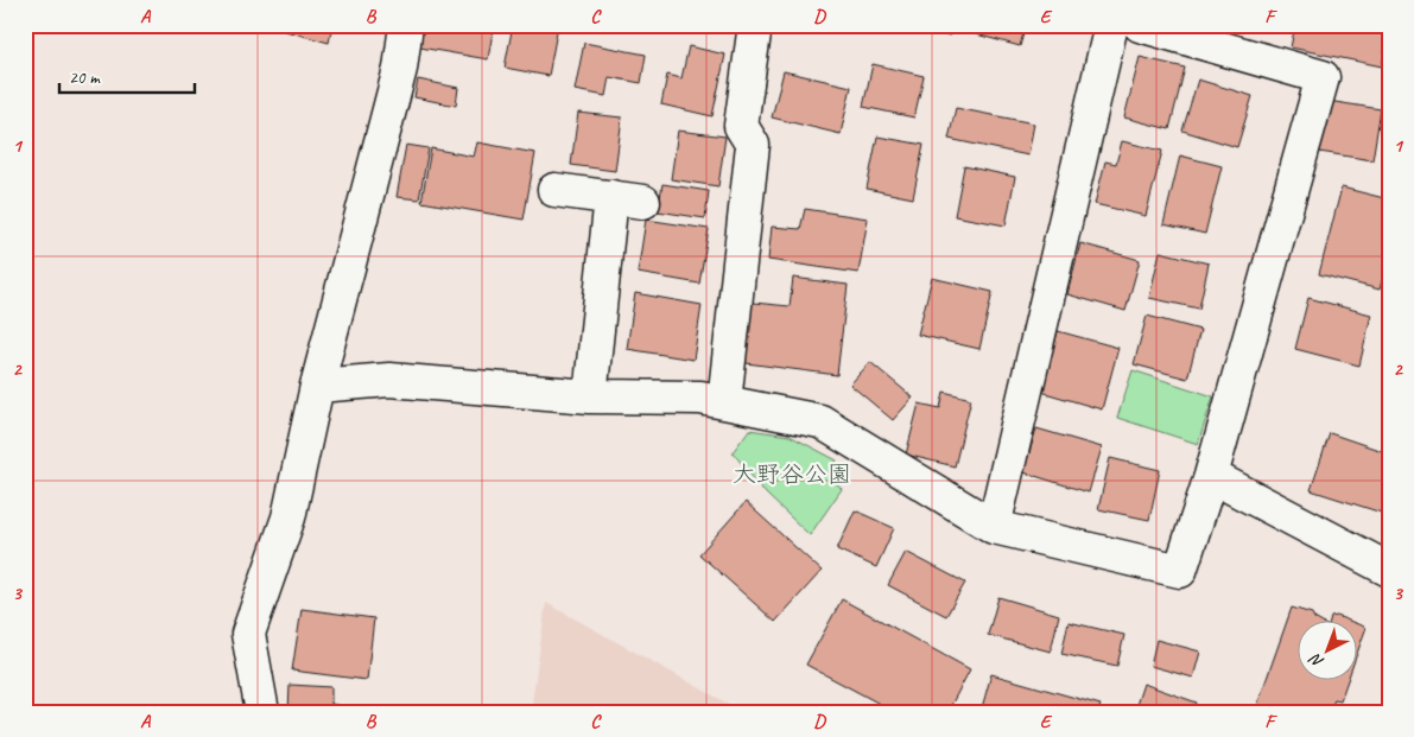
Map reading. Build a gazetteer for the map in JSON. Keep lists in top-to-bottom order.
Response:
{
  "parks": ["大野谷公園"],
  "scale_bar": "20 m",
  "north": "bottom left",
  "grid": {
    "columns": [
      "A",
      "B",
      "C",
      "D",
      "E",
      "F"
    ],
    "rows": ["1", "2", "3"]
  }
}
